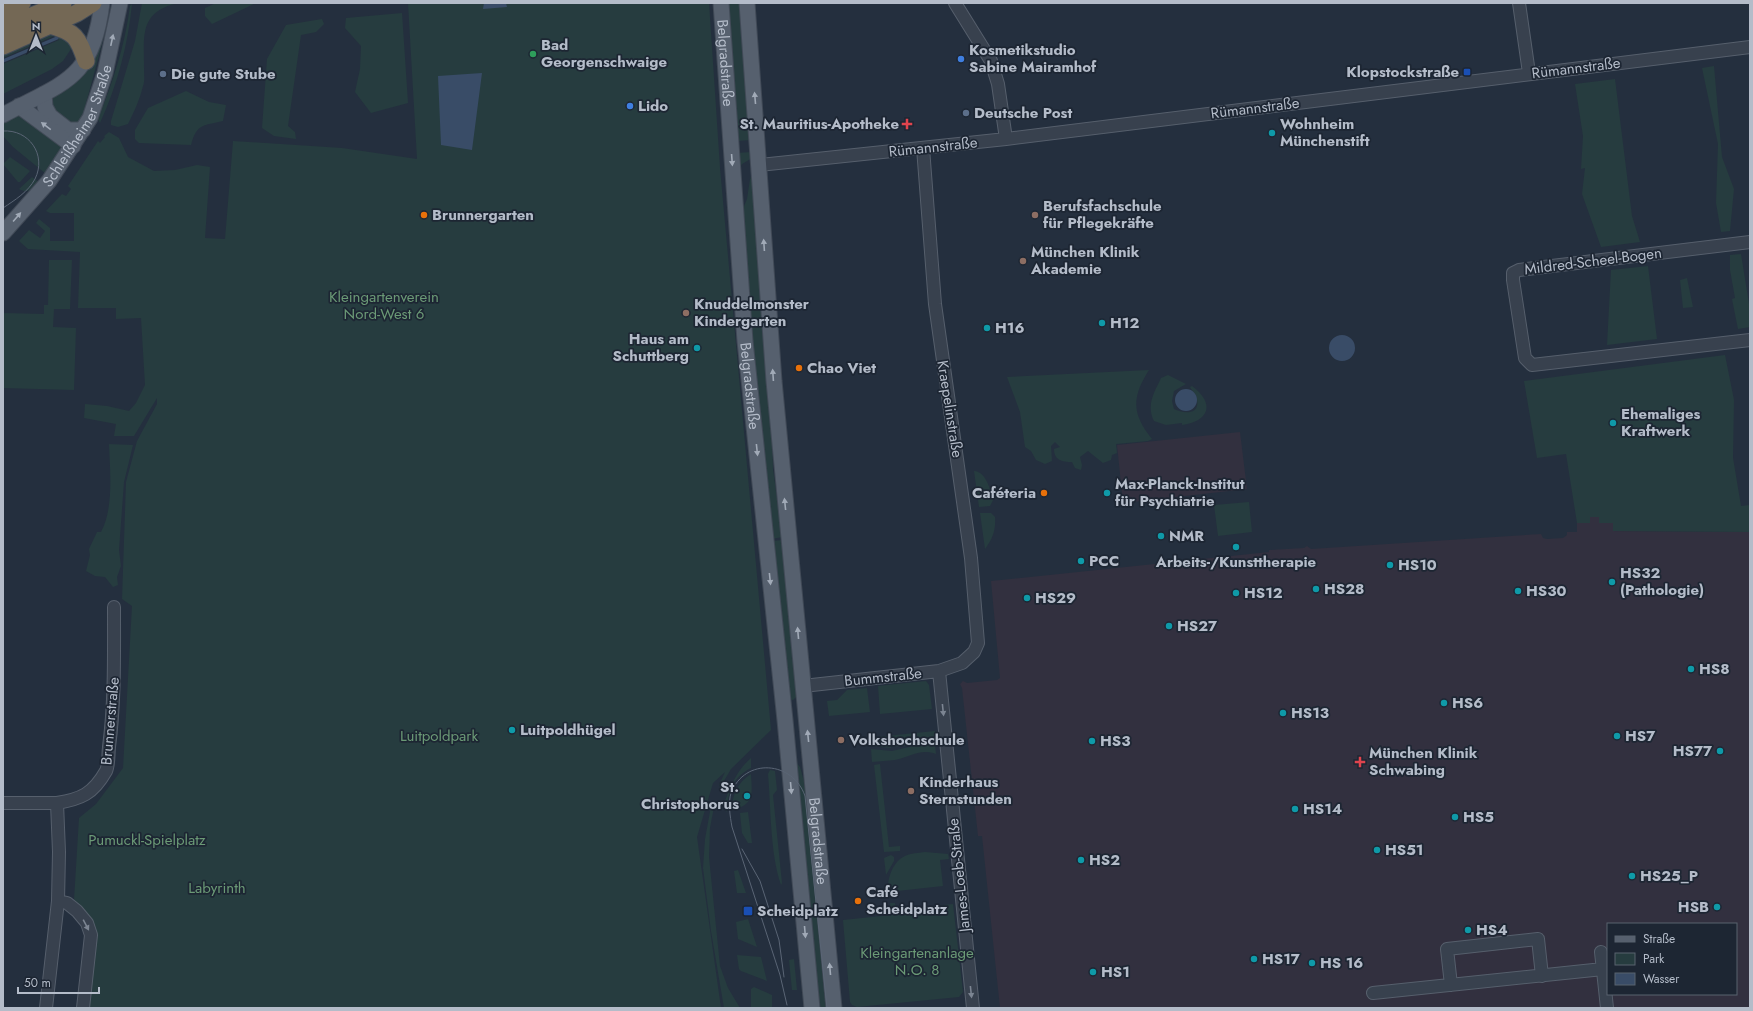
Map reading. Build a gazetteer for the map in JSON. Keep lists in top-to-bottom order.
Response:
{
  "streets": {
    "main road": ["Belgradstraße", "Schleißheimer Straße"],
    "street": [
      "Rümannstraße",
      "Mildred-Scheel-Bogen",
      "Kraepelinstraße",
      "Bummstraße",
      "Brunnerstraße",
      "James-Loeb-Straße"
    ]
  },
  "crossings": [
    ["Belgradstraße", "Rümannstraße"],
    ["Belgradstraße", "Bummstraße"],
    ["Rümannstraße", "Kraepelinstraße"],
    ["Kraepelinstraße", "Bummstraße"],
    ["Bummstraße", "James-Loeb-Straße"]
  ],
  "one_way": ["Schleißheimer Straße", "James-Loeb-Straße"],
  "parks": [
    "Kleingartenverein Nord-West 6",
    "Luitpoldpark",
    "Pumuckl-Spielplatz",
    "Labyrinth",
    "Kleingartenanlage N.O. 8"
  ],
  "places": {
    "other": [
      "Bad Georgenschwaige",
      "Kosmetikstudio Sabine Mairamhof",
      "Die gute Stube",
      "Lido",
      "Deutsche Post",
      "Wohnheim Münchenstift",
      "Brunnergarten",
      "Berufsfachschule für Pflegekräfte",
      "München Klinik Akademie",
      "Knuddelmonster Kindergarten",
      "H12",
      "H16",
      "Haus am Schuttberg",
      "Chao Viet",
      "Ehemaliges Kraftwerk",
      "Caféteria",
      "Max-Planck-Institut für Psychiatrie",
      "NMR",
      "Arbeits-/Kunsttherapie",
      "PCC",
      "HS10",
      "HS32 (Pathologie)",
      "HS28",
      "HS30",
      "HS12",
      "HS29",
      "HS27",
      "HS8",
      "HS6",
      "HS13",
      "Luitpoldhügel",
      "HS7",
      "Volkshochschule",
      "HS3",
      "HS77",
      "Kinderhaus Sternstunden",
      "St. Christophorus",
      "HS14",
      "HS5",
      "HS51",
      "HS2",
      "HS25_P",
      "Café Scheidplatz",
      "HSB",
      "HS4",
      "HS17",
      "HS 16",
      "HS1"
    ],
    "transit": ["Klopstockstraße", "Scheidplatz"],
    "health": ["St. Mauritius-Apotheke", "München Klinik Schwabing"]
  },
  "legend": ["Straße", "Park", "Wasser"],
  "scale_bar": "50 m",
  "north": "top"
}
